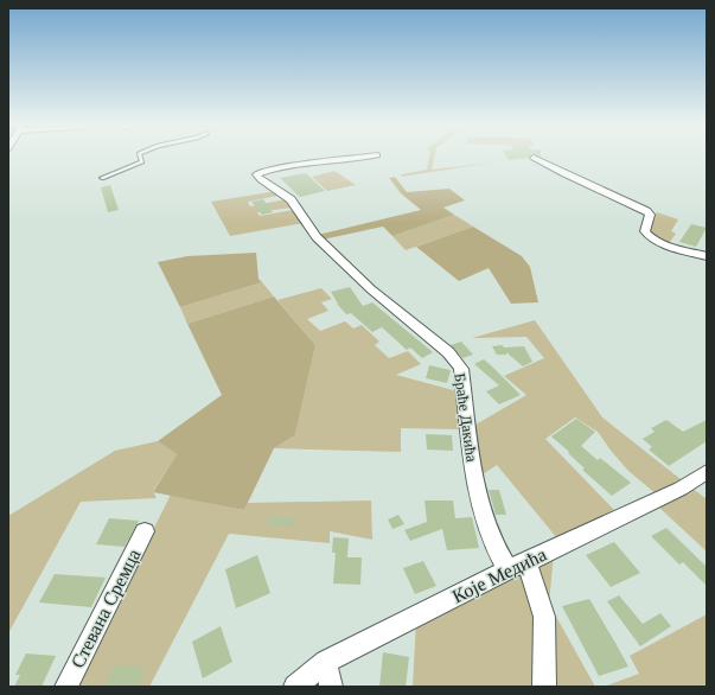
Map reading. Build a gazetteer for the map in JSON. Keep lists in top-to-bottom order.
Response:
{
  "streets": {
    "street": ["Браће Дакића", "Које Медића", "Стевана Сремца"]
  },
  "crossings": [
    ["Браће Дакића", "Које Медића"]
  ]
}
